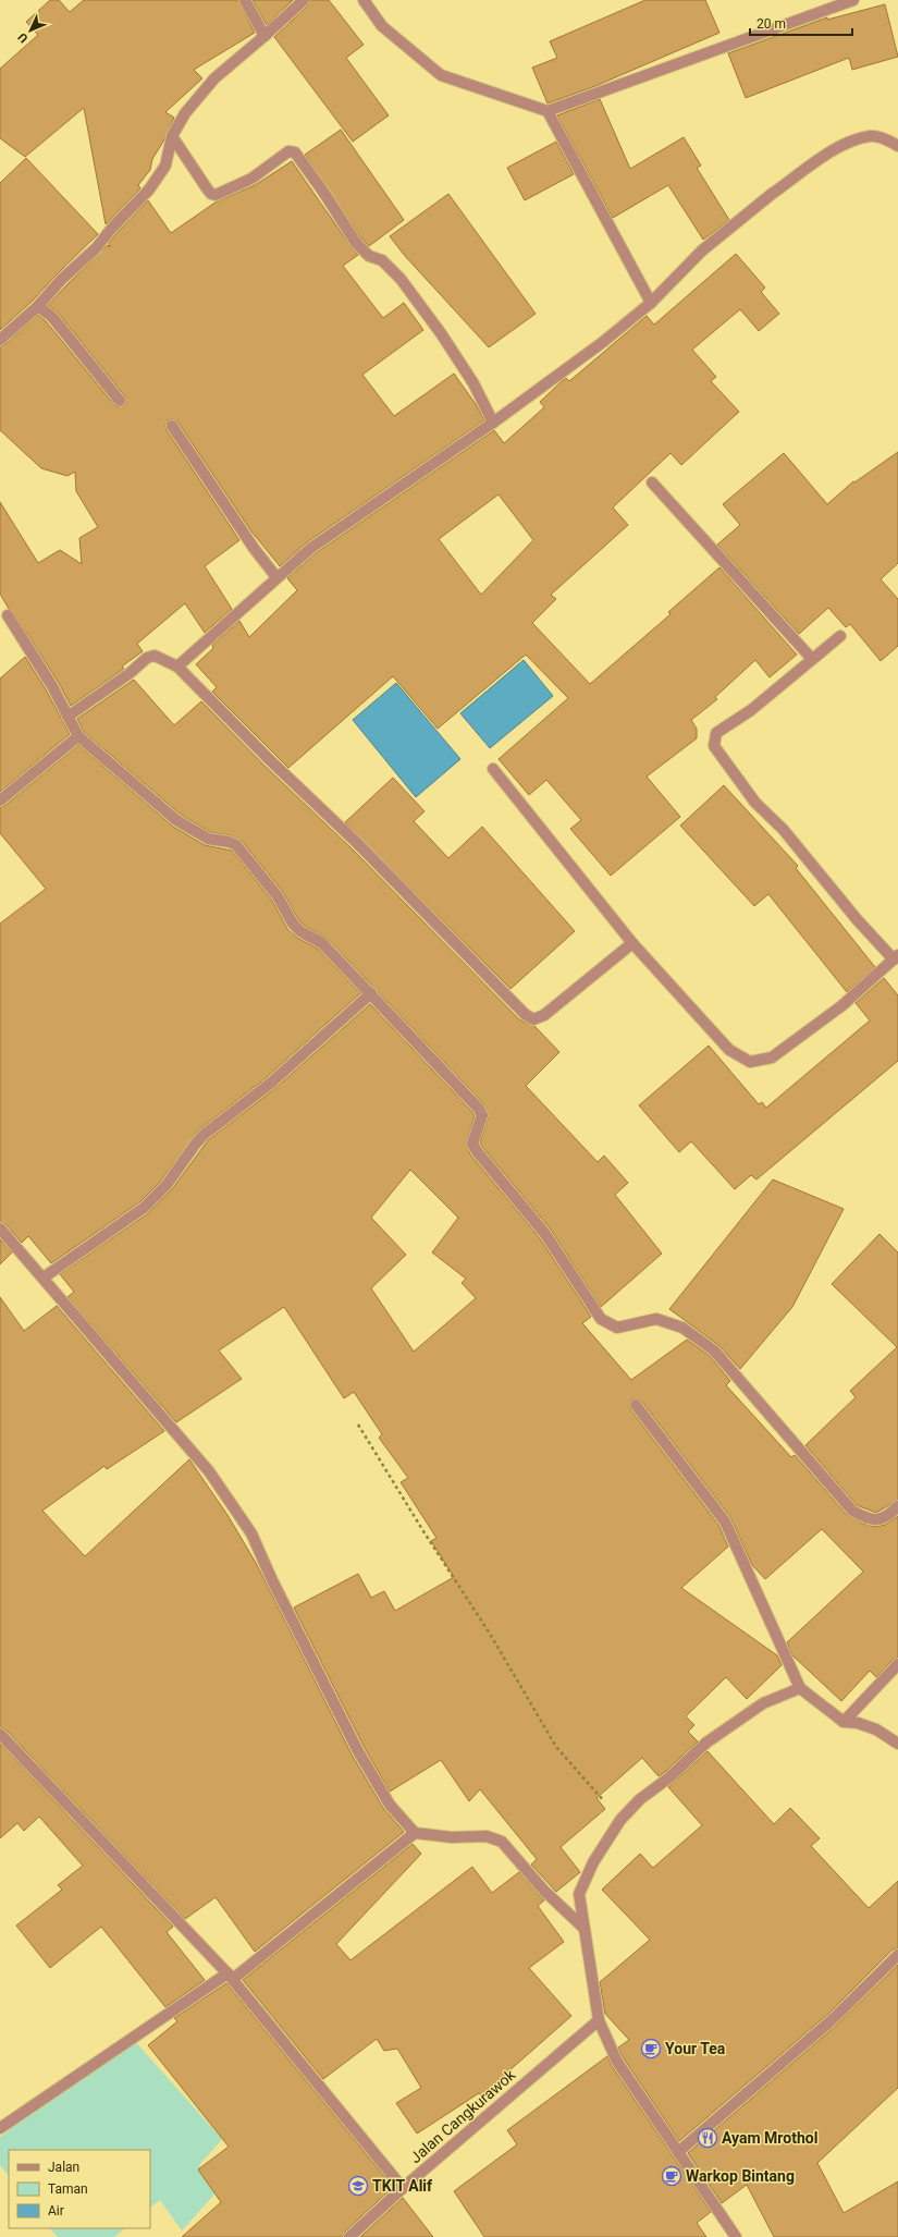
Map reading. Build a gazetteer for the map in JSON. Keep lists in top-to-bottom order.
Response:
{
  "streets": {
    "street": ["Jalan Cangkurawok"]
  },
  "places": {
    "cafe": ["Your Tea", "Warkop Bintang"],
    "restaurant": ["Ayam Mrothol"],
    "school or university": ["TKIT Alif"]
  },
  "legend": ["Jalan", "Taman", "Air"],
  "scale_bar": "20 m",
  "north": "bottom left"
}
